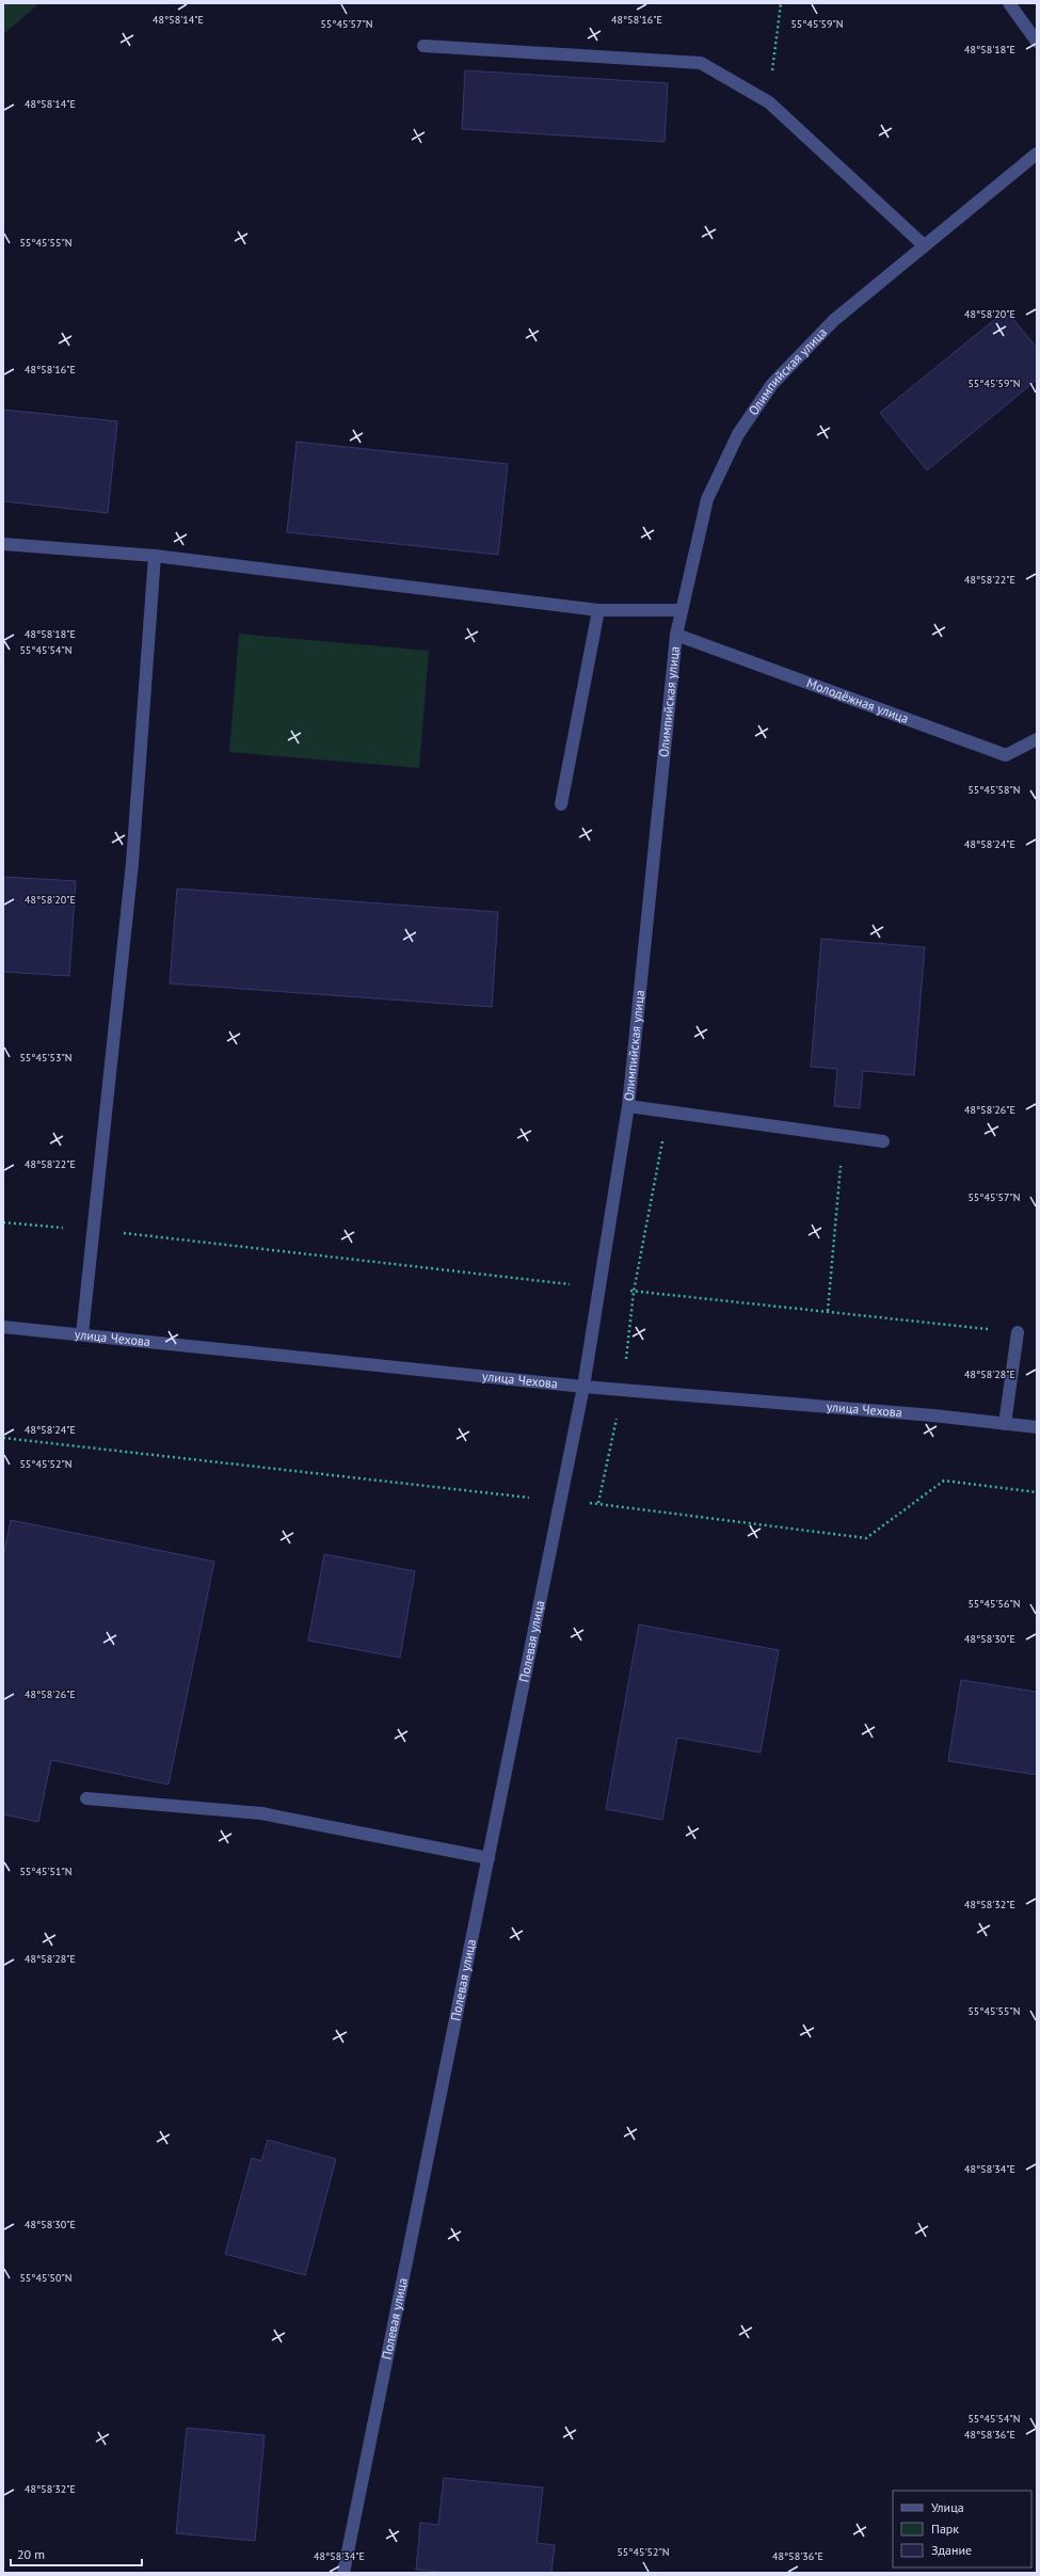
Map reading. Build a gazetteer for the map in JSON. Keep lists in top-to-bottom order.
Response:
{
  "streets": {
    "street": [
      "Олимпийская улица",
      "Молодёжная улица",
      "улица Чехова",
      "Полевая улица"
    ]
  },
  "crossings": [
    ["Олимпийская улица", "Молодёжная улица"],
    ["Олимпийская улица", "улица Чехова"],
    ["Олимпийская улица", "Полевая улица"],
    ["улица Чехова", "Полевая улица"]
  ],
  "legend": ["Улица", "Парк", "Здание"],
  "scale_bar": "20 m",
  "coordinates": [
    "48°58'14\"E",
    "48°58'16\"E",
    "55°45'57\"N",
    "55°45'59\"N",
    "48°58'18\"E",
    "55°45'55\"N",
    "48°58'20\"E",
    "48°58'22\"E",
    "55°45'54\"N",
    "55°45'58\"N",
    "48°58'24\"E",
    "55°45'53\"N",
    "48°58'26\"E",
    "48°58'28\"E",
    "55°45'52\"N",
    "55°45'56\"N",
    "48°58'30\"E",
    "55°45'51\"N",
    "48°58'32\"E",
    "48°58'34\"E",
    "55°45'50\"N",
    "48°58'36\"E"
  ]
}
